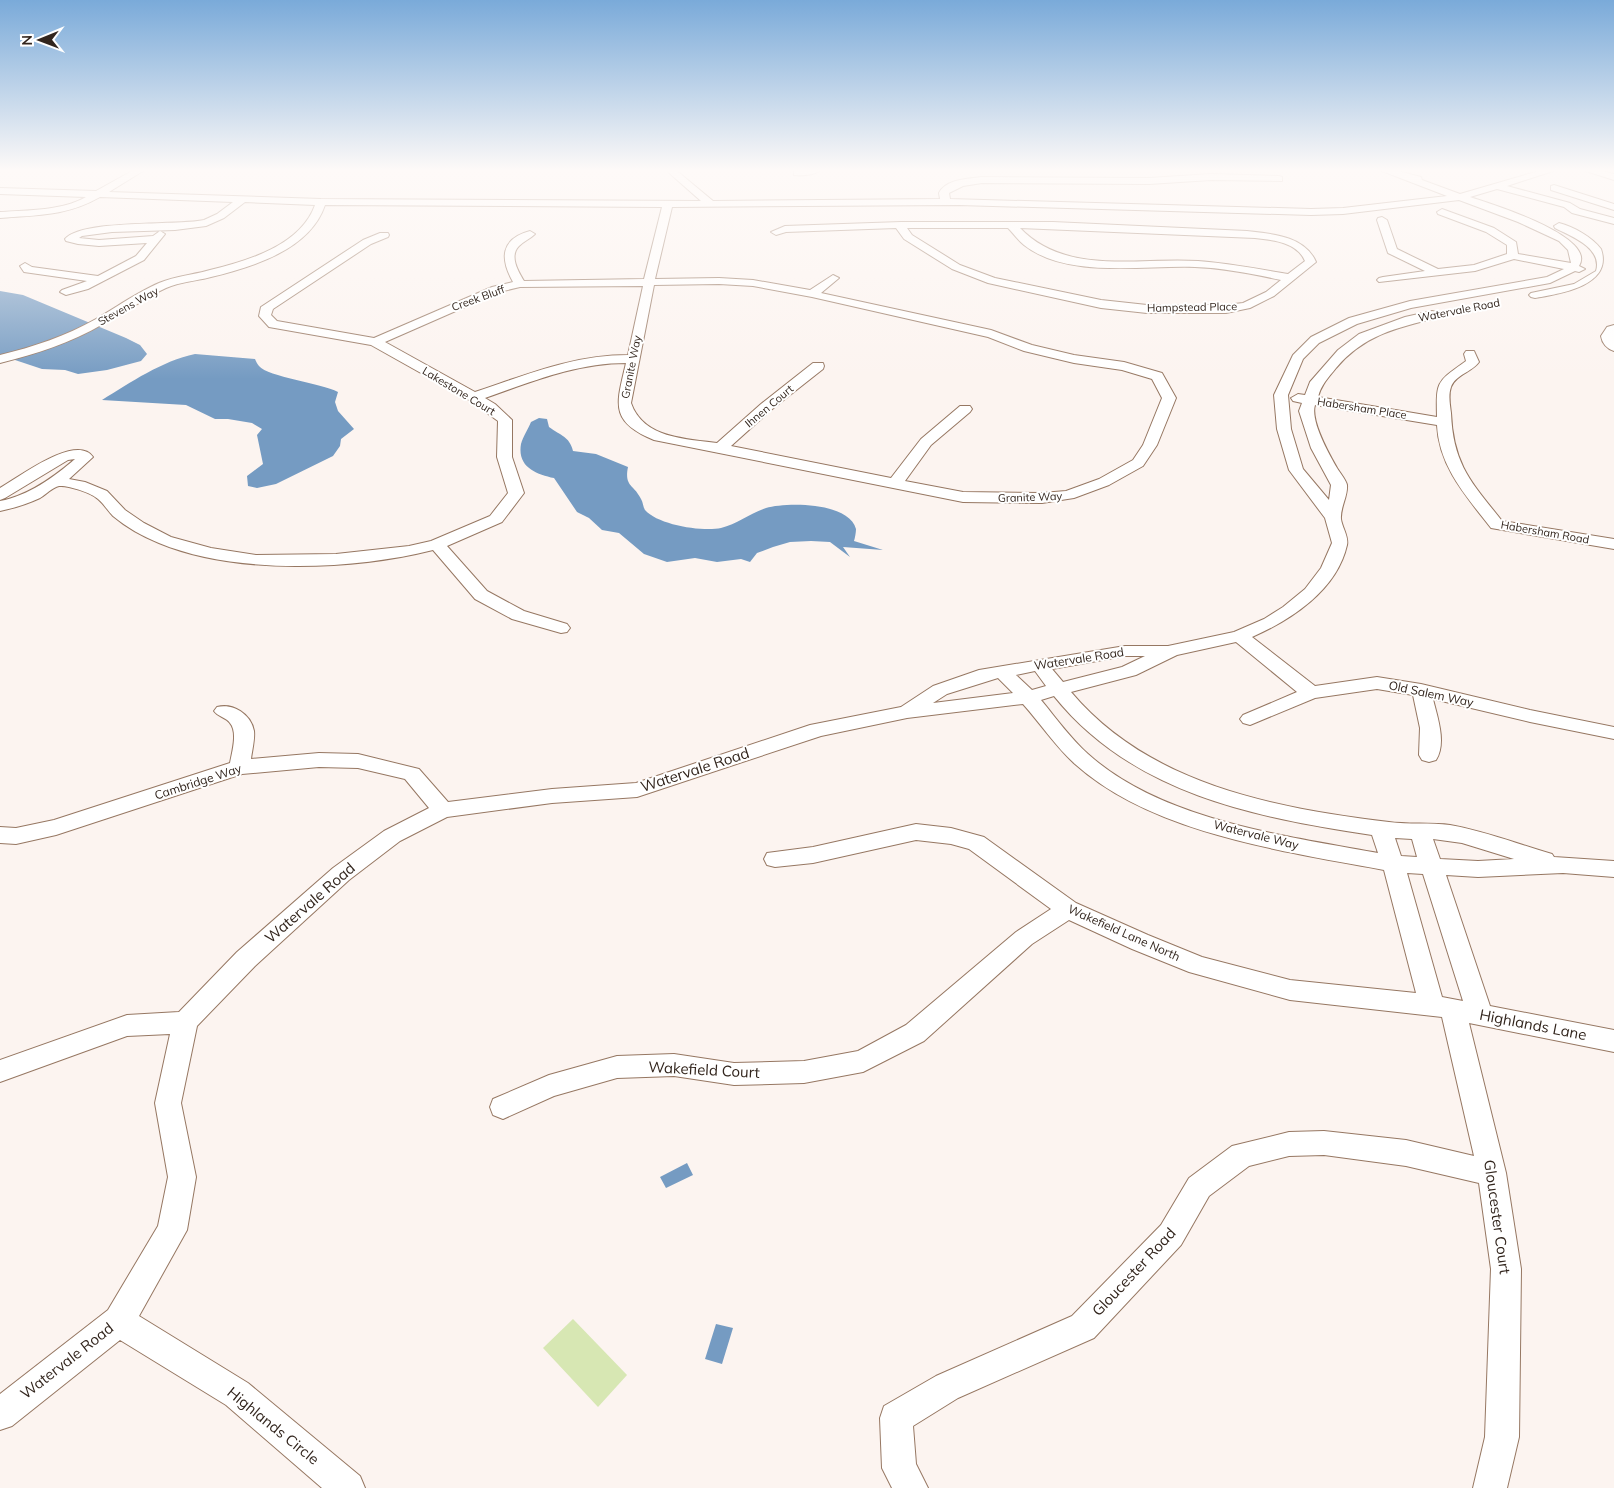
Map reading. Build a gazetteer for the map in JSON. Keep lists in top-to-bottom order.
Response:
{
  "streets": {
    "street": [
      "Creek Bluff",
      "Stevens Way",
      "Hampstead Place",
      "Watervale Road",
      "Granite Way",
      "Lakestone Court",
      "Ihnen Court",
      "Habersham Place",
      "Habersham Road",
      "Old Salem Way",
      "Cambridge Way",
      "Watervale Way",
      "Wakefield Lane North",
      "Highlands Lane",
      "Wakefield Court",
      "Gloucester Court",
      "Gloucester Road",
      "Highlands Circle"
    ]
  },
  "crossings": [
    ["Creek Bluff", "Granite Way"],
    ["Creek Bluff", "Lakestone Court"],
    ["Watervale Road", "Habersham Place"],
    ["Watervale Road", "Cambridge Way"],
    ["Watervale Road", "Watervale Way"],
    ["Watervale Road", "Highlands Circle"],
    ["Granite Way", "Ihnen Court"],
    ["Habersham Place", "Habersham Road"],
    ["Watervale Way", "Gloucester Court"],
    ["Wakefield Lane North", "Highlands Lane"],
    ["Wakefield Lane North", "Wakefield Court"],
    ["Wakefield Lane North", "Gloucester Court"],
    ["Highlands Lane", "Gloucester Court"],
    ["Gloucester Court", "Gloucester Road"]
  ],
  "north": "left"
}
